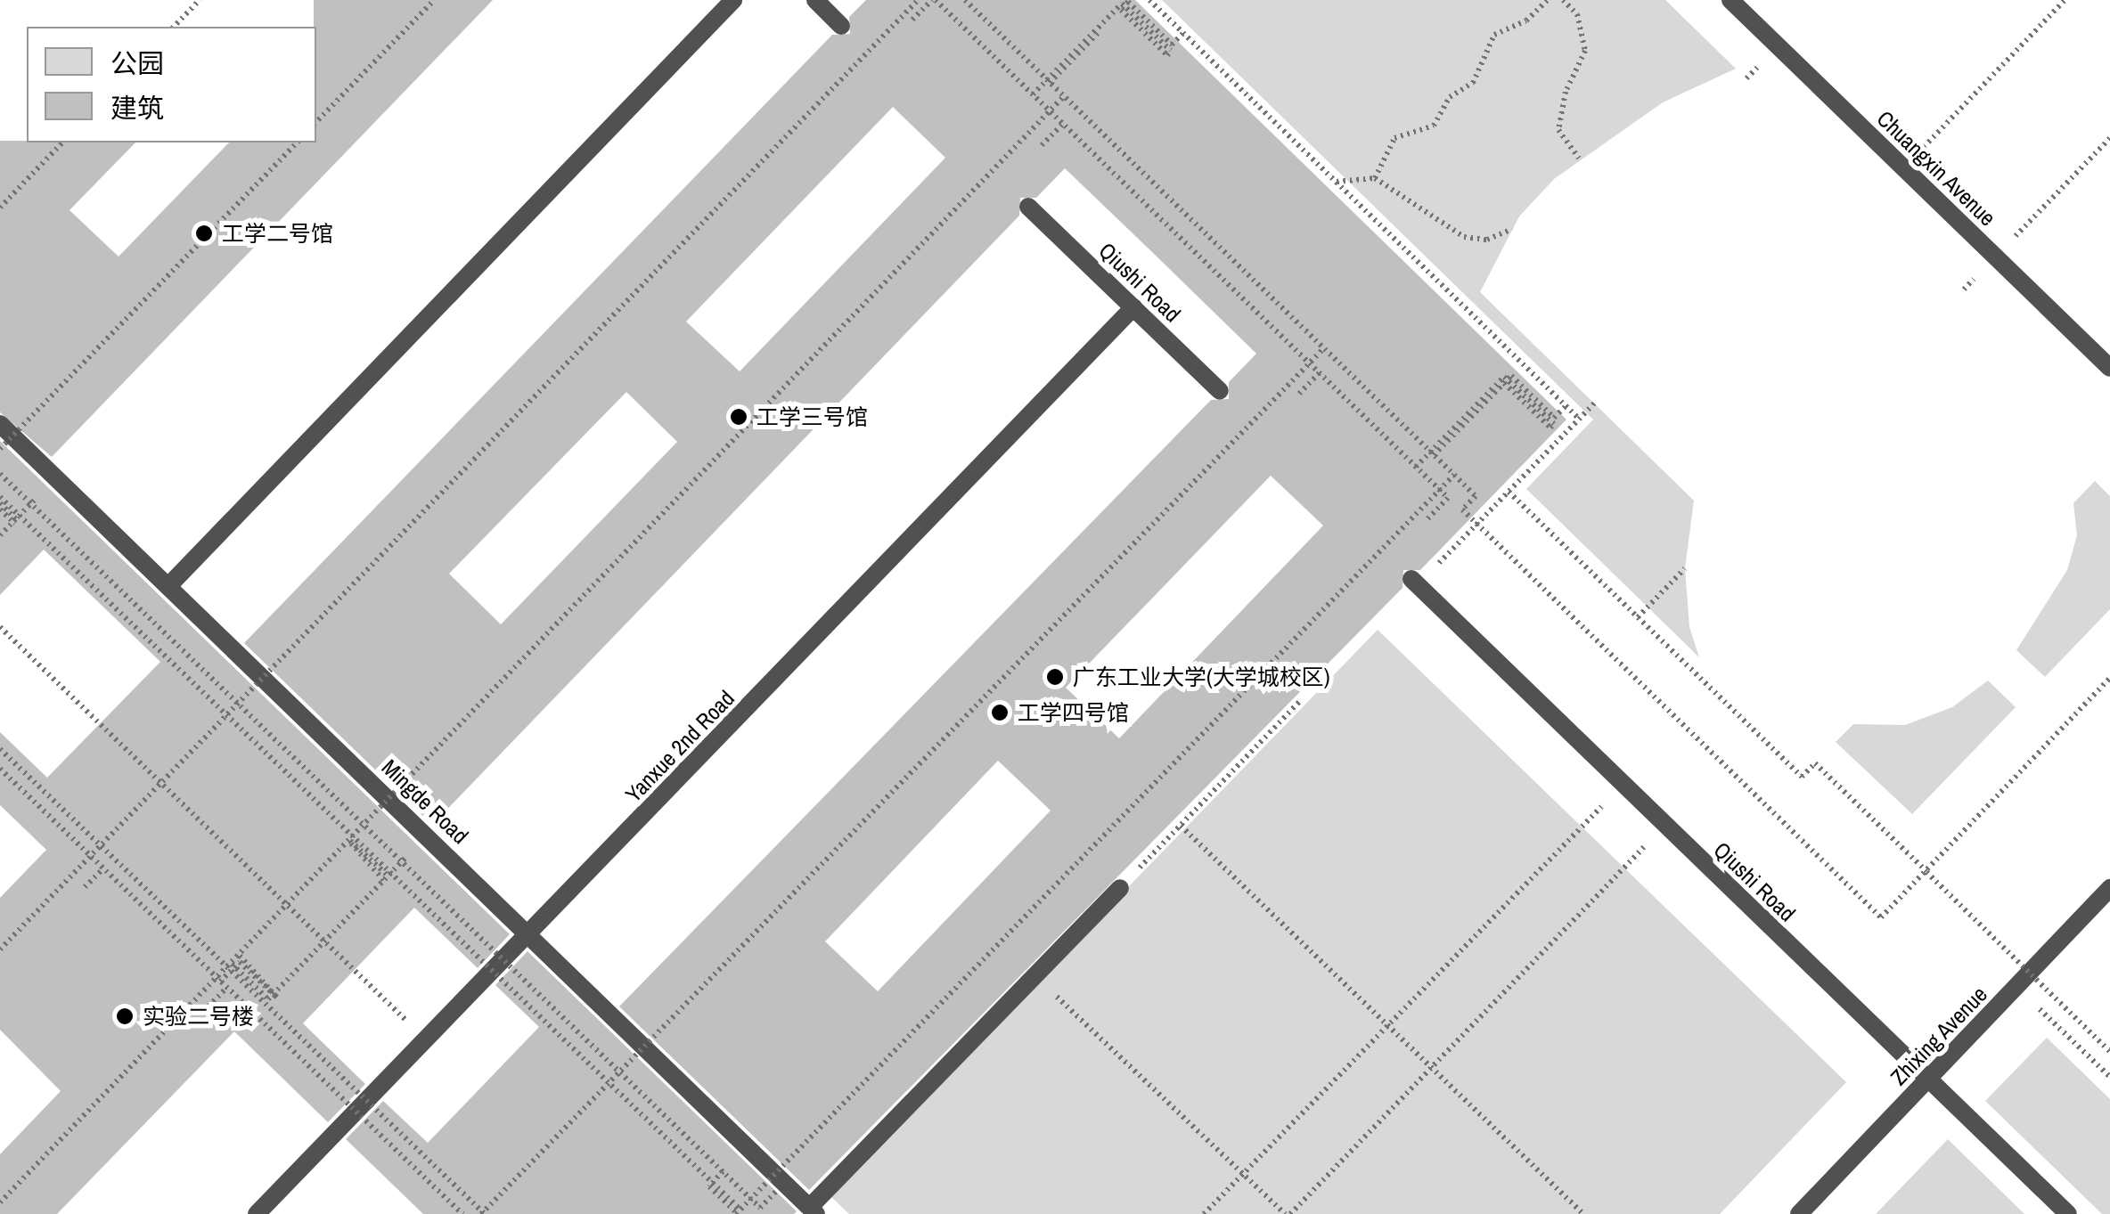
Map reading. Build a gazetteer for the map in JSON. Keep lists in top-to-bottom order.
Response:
{
  "streets": {
    "lane": [
      "Chuangxin Avenue",
      "Qiushi Road",
      "Yanxue 2nd Road",
      "Mingde Road",
      "Zhixing Avenue"
    ]
  },
  "crossings": [
    ["Qiushi Road", "Yanxue 2nd Road"],
    ["Qiushi Road", "Zhixing Avenue"],
    ["Yanxue 2nd Road", "Mingde Road"]
  ],
  "places": [
    "工学二号馆",
    "工学三号馆",
    "广东工业大学(大学城校区)",
    "工学四号馆",
    "实验二号楼"
  ],
  "legend": ["公园", "建筑"]
}
